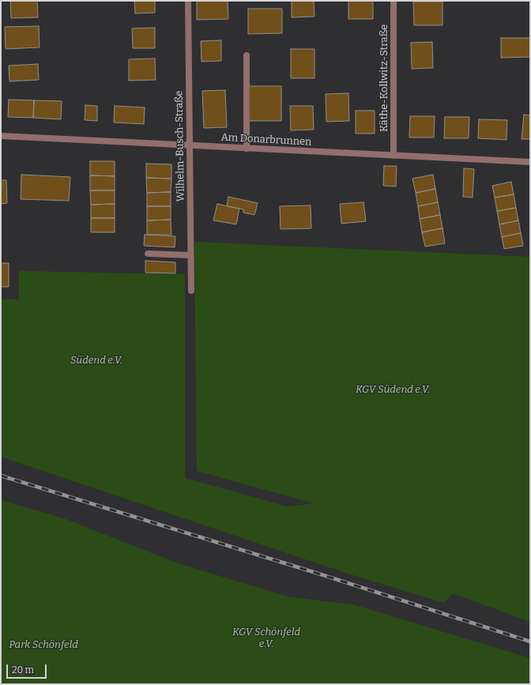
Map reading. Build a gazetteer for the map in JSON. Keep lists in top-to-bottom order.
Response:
{
  "streets": {
    "street": ["Käthe-Kollwitz-Straße", "Am Donarbrunnen", "Wilhelm-Busch-Straße"]
  },
  "crossings": [
    ["Käthe-Kollwitz-Straße", "Am Donarbrunnen"],
    ["Am Donarbrunnen", "Wilhelm-Busch-Straße"]
  ],
  "parks": [
    "Südend e.V.",
    "KGV Südend e.V.",
    "KGV Schönfeld e.V.",
    "Park Schönfeld"
  ],
  "scale_bar": "20 m"
}
